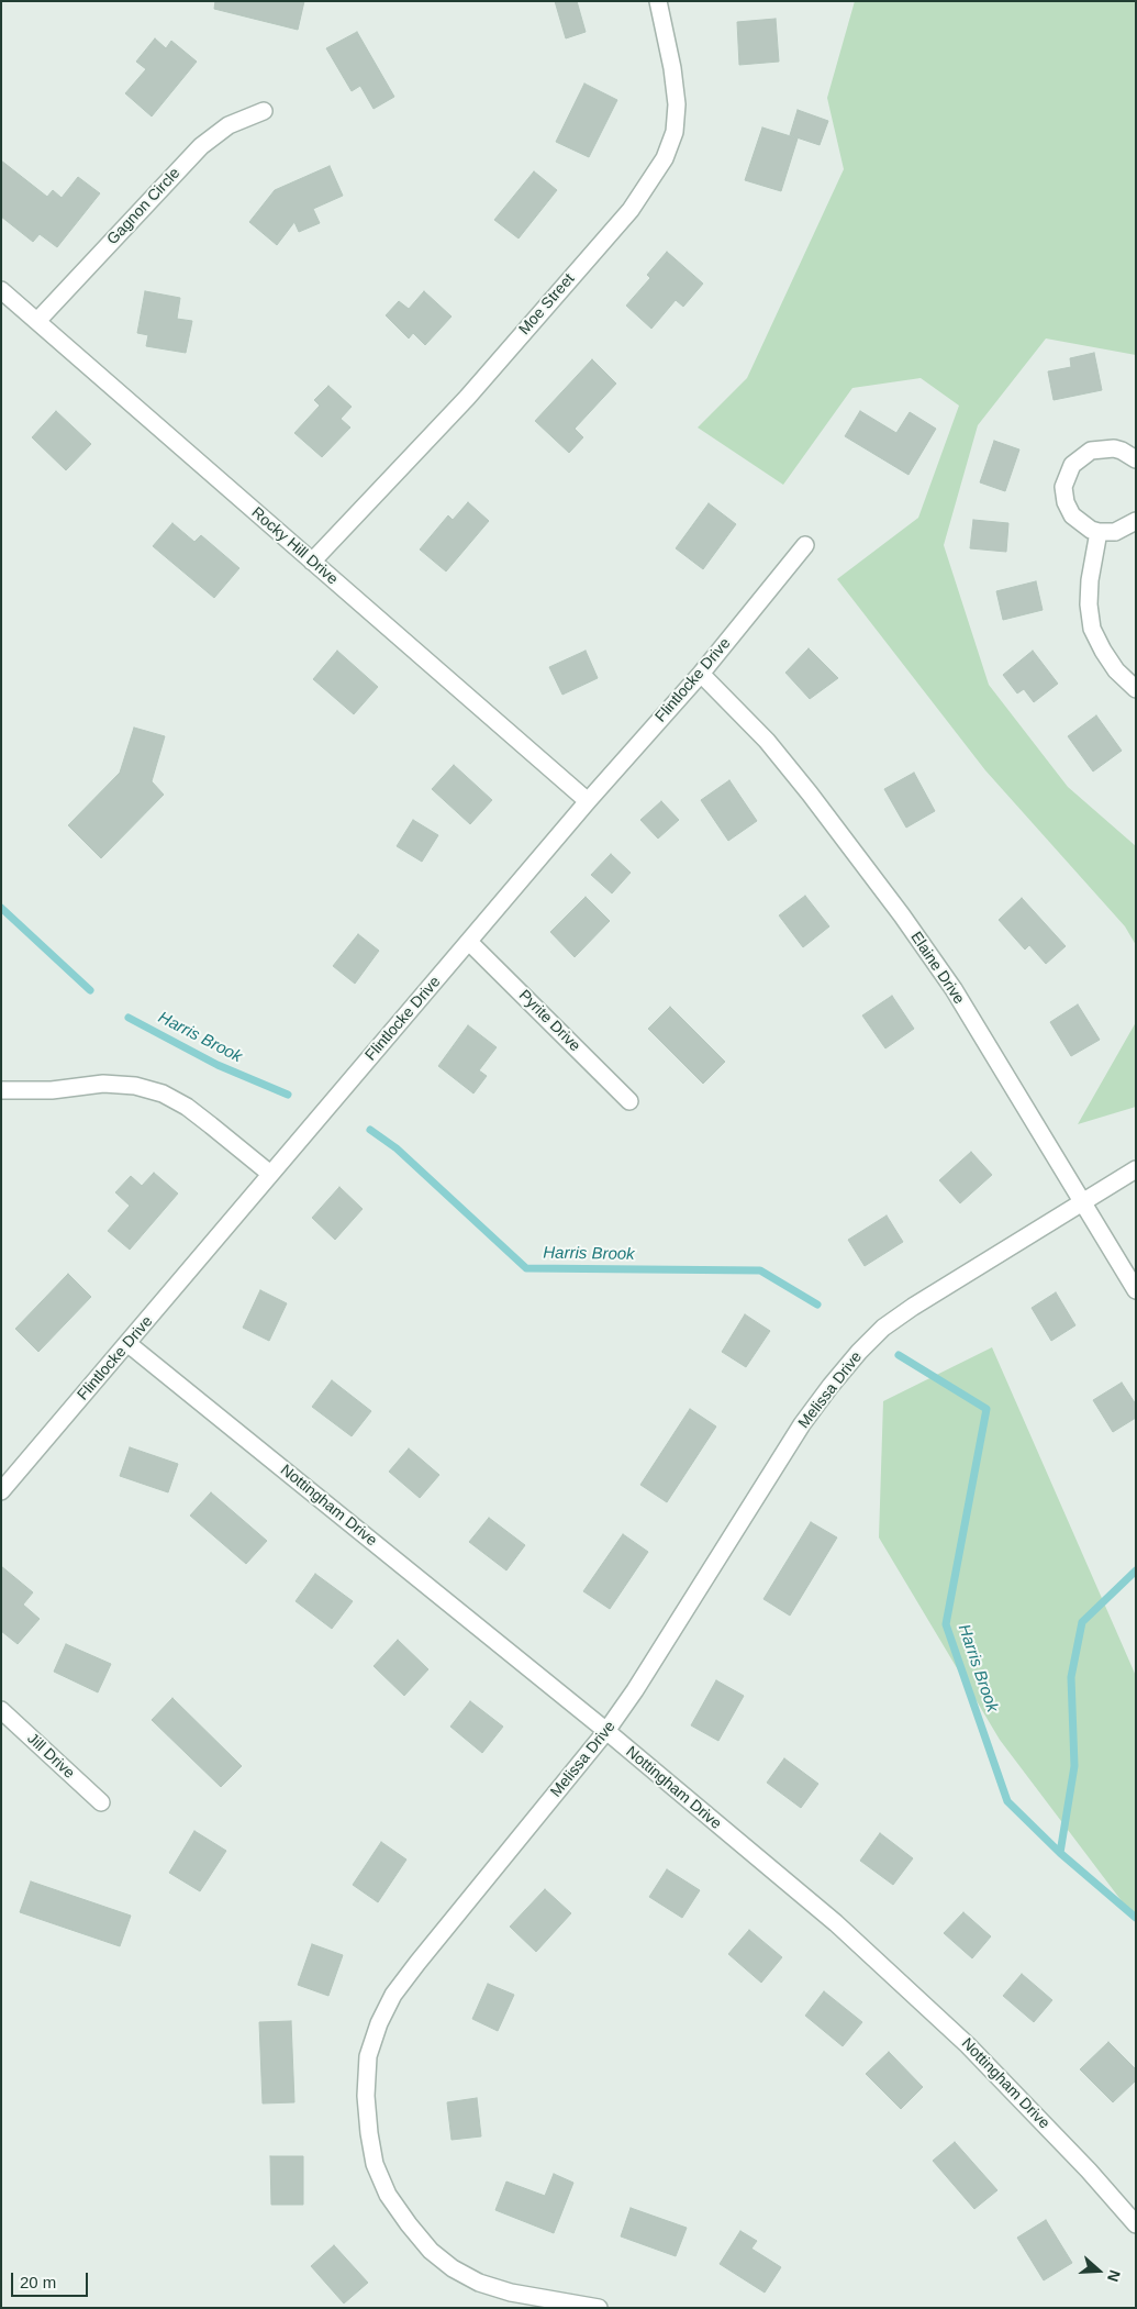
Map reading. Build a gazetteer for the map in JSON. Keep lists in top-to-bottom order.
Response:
{
  "streets": {
    "street": [
      "Gagnon Circle",
      "Moe Street",
      "Rocky Hill Drive",
      "Flintlocke Drive",
      "Elaine Drive",
      "Pyrite Drive",
      "Melissa Drive",
      "Nottingham Drive",
      "Jill Drive"
    ]
  },
  "crossings": [
    ["Gagnon Circle", "Rocky Hill Drive"],
    ["Moe Street", "Rocky Hill Drive"],
    ["Rocky Hill Drive", "Flintlocke Drive"],
    ["Flintlocke Drive", "Elaine Drive"],
    ["Flintlocke Drive", "Pyrite Drive"],
    ["Flintlocke Drive", "Nottingham Drive"],
    ["Elaine Drive", "Melissa Drive"],
    ["Melissa Drive", "Nottingham Drive"]
  ],
  "water": ["Harris Brook"],
  "scale_bar": "20 m",
  "north": "right"
}
